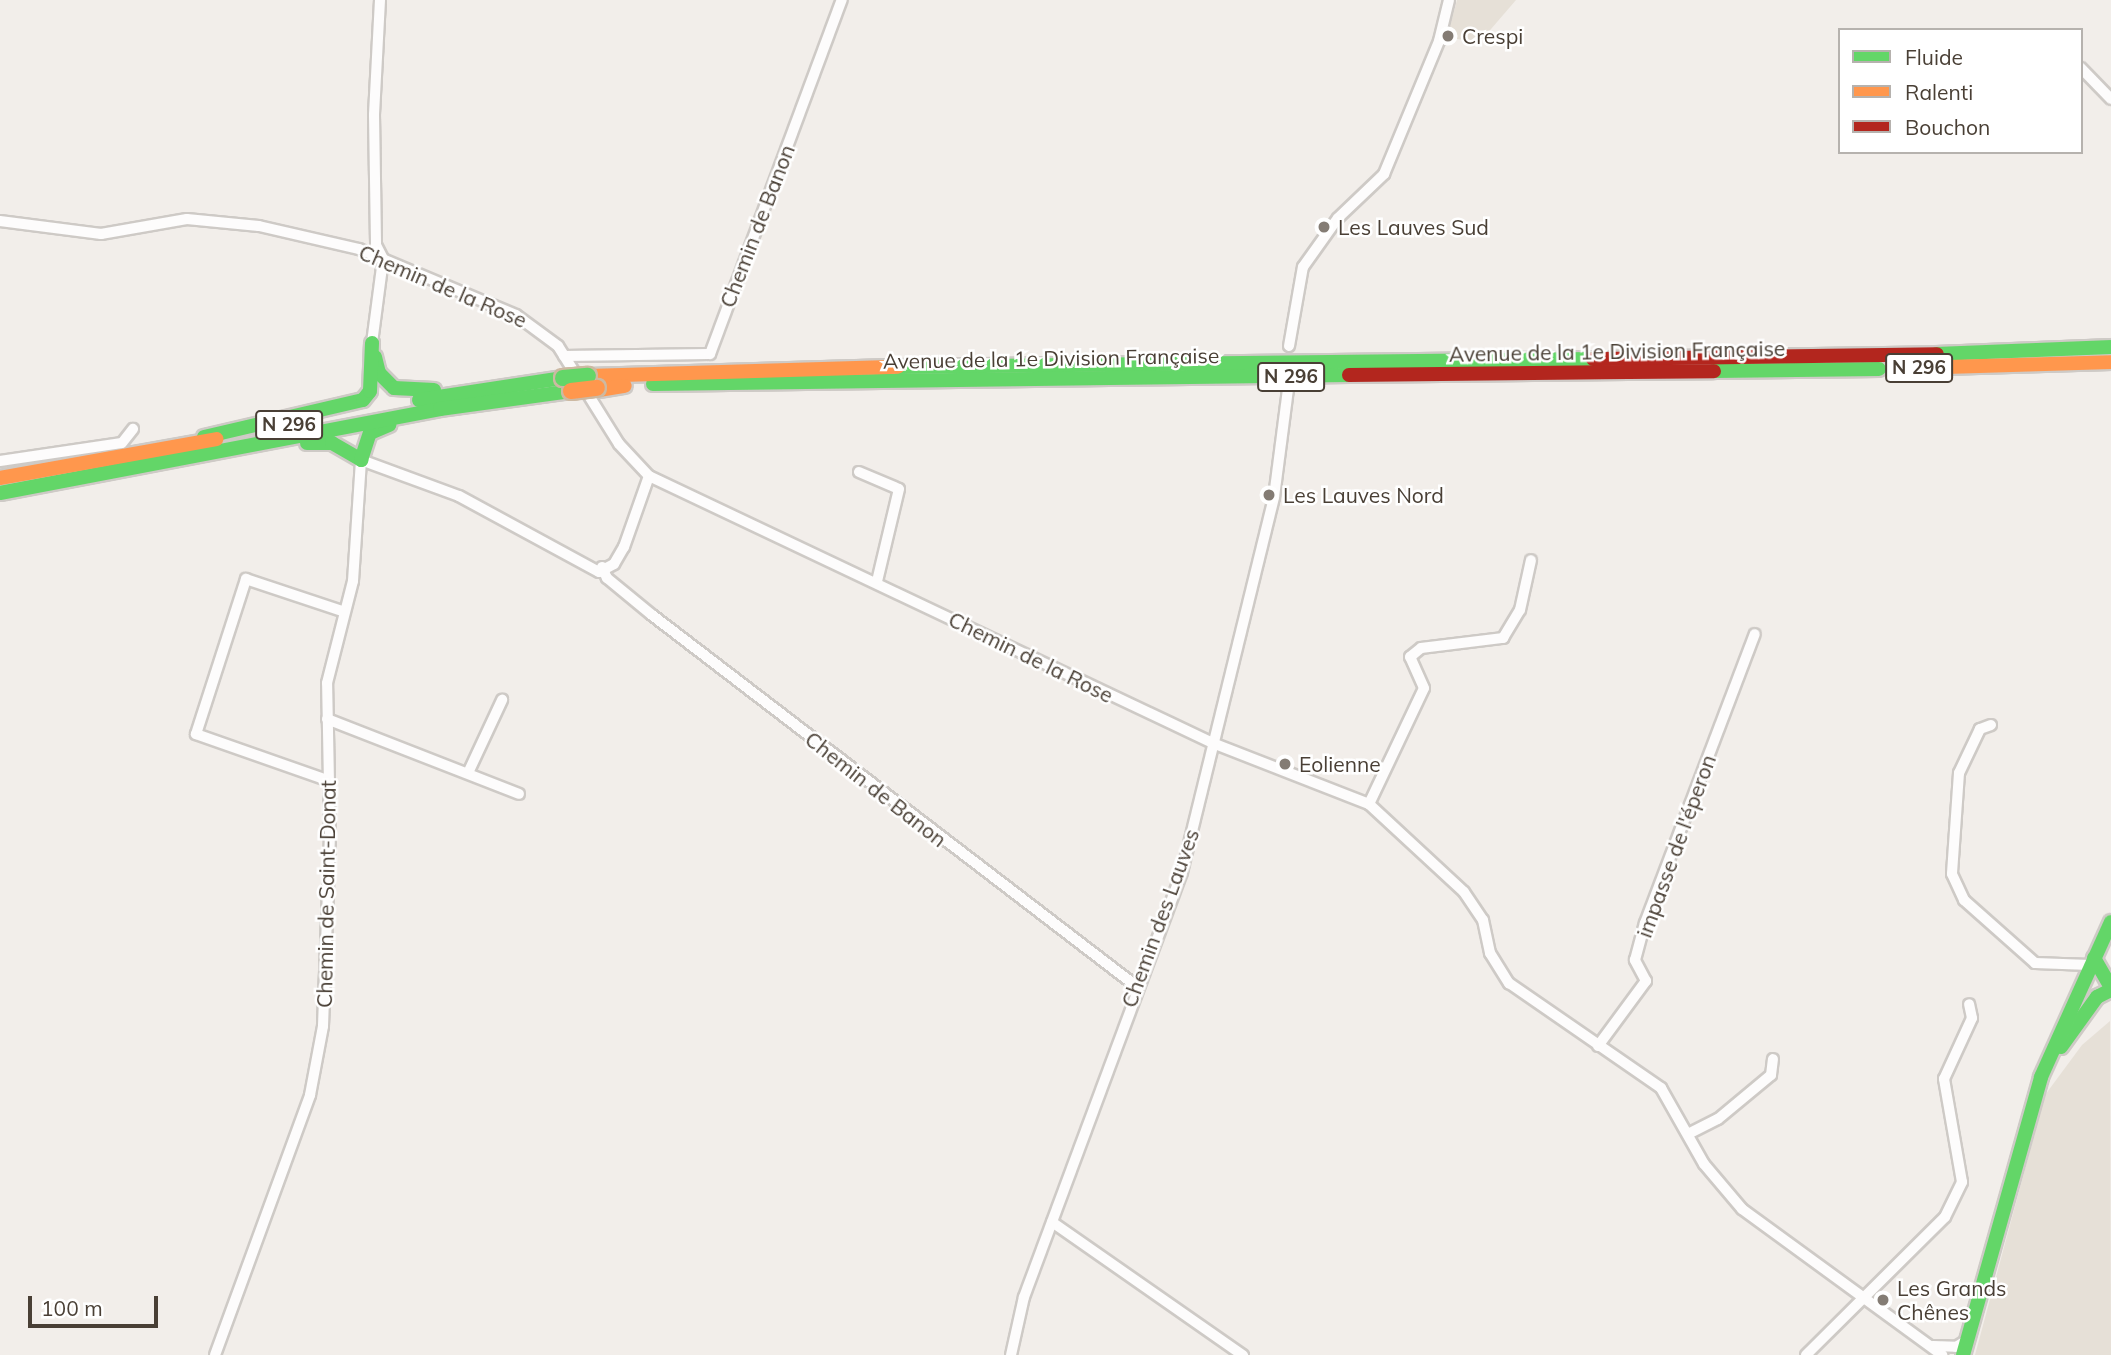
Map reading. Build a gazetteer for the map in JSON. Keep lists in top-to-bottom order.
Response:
{
  "streets": {
    "main road": ["Avenue de la 1e Division Française", "N 296"],
    "street": [
      "Chemin de Banon",
      "Chemin de la Rose",
      "impasse de l'éperon",
      "Chemin de Saint-Donat",
      "Chemin des Lauves"
    ]
  },
  "crossings": [
    ["Chemin de Banon", "Chemin de la Rose"],
    ["Chemin de Banon", "Chemin des Lauves"],
    ["Chemin de la Rose", "impasse de l'éperon"],
    ["Chemin de la Rose", "Chemin des Lauves"]
  ],
  "places": [
    "Crespi",
    "Les Lauves Sud",
    "Les Lauves Nord",
    "Eolienne",
    "Les Grands Chênes"
  ],
  "legend": ["Fluide", "Ralenti", "Bouchon"],
  "scale_bar": "100 m"
}
